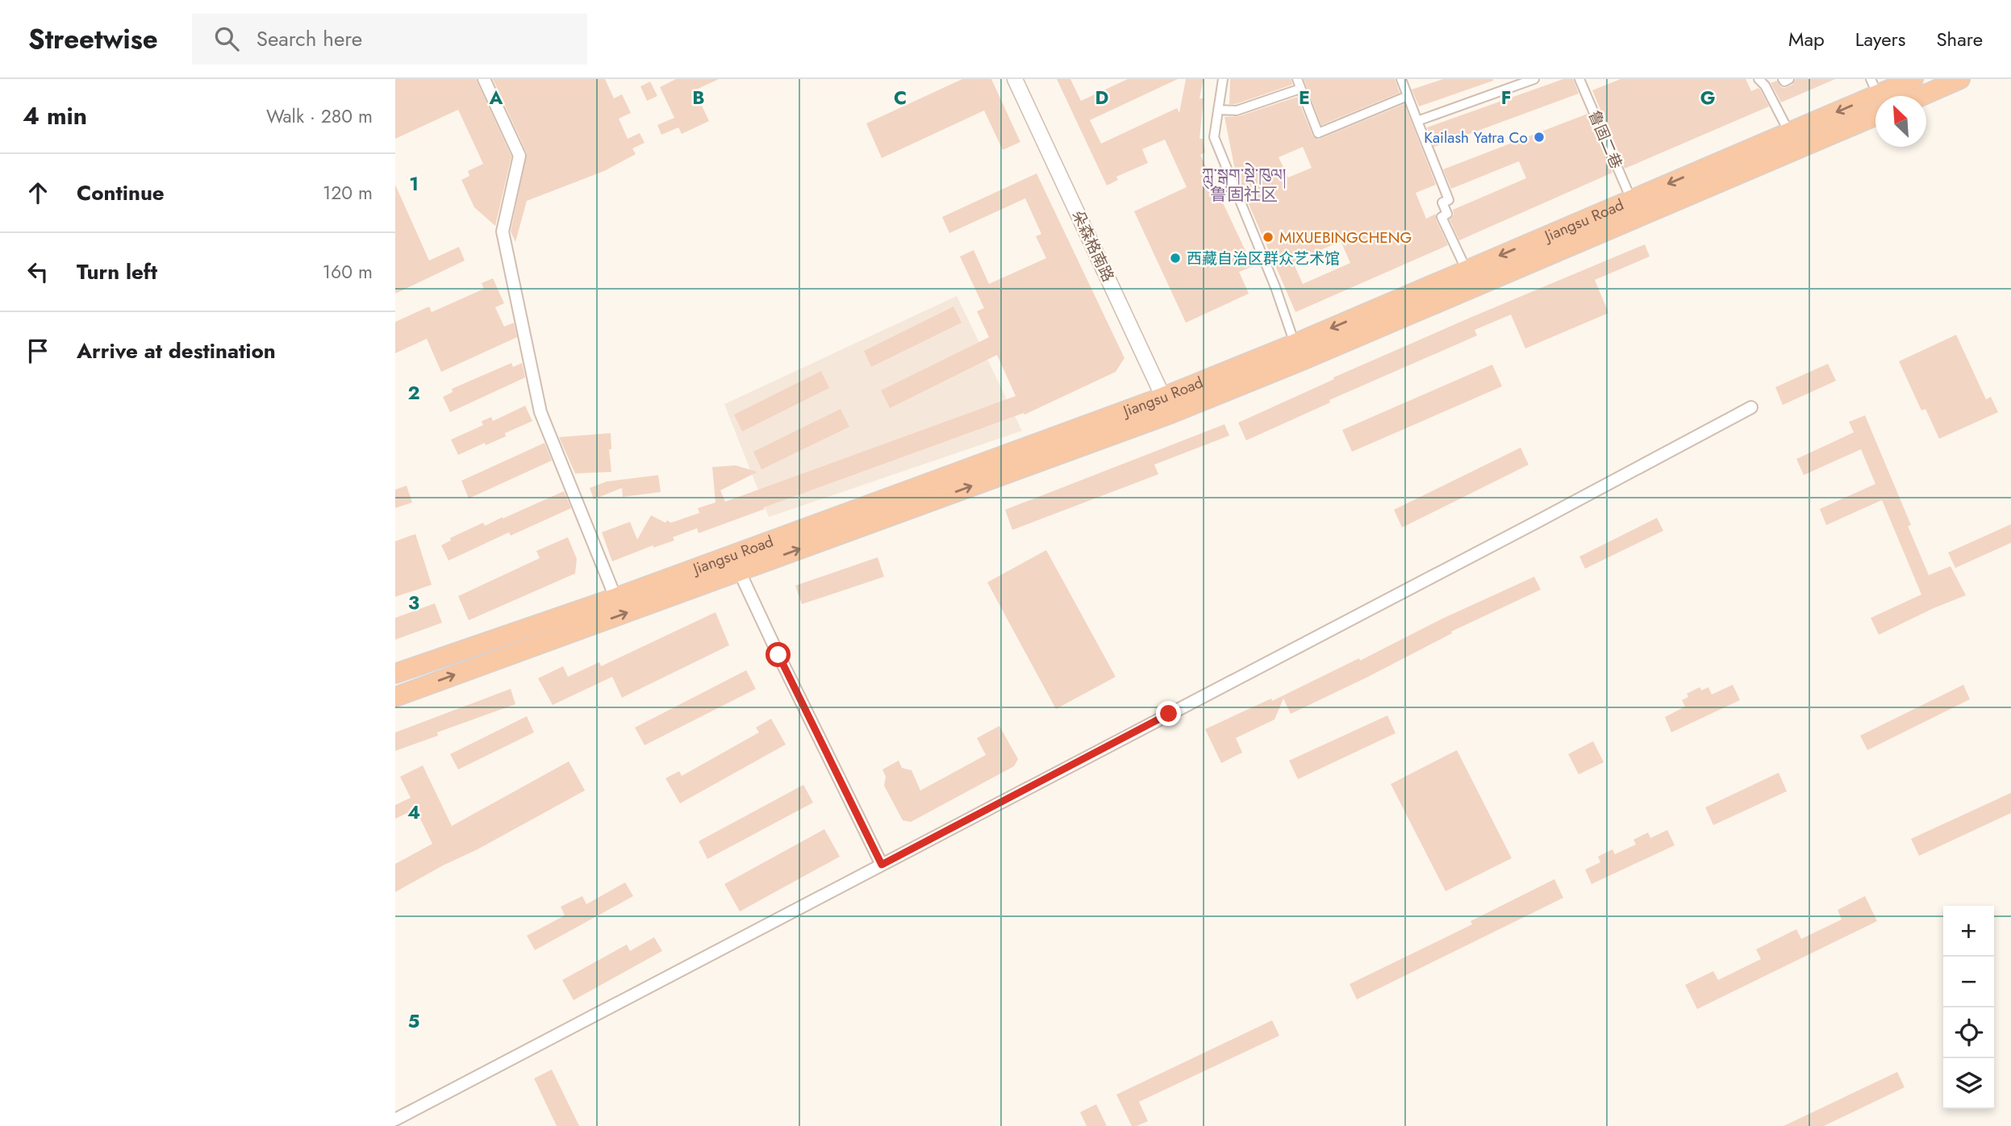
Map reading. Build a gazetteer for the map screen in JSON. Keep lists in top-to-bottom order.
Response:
{
  "streets": {
    "highway": ["Jiangsu Road"],
    "street": ["鲁固二巷", "朵森格南路"]
  },
  "crossings": [
    ["鲁固二巷", "Jiangsu Road"],
    ["Jiangsu Road", "朵森格南路"]
  ],
  "districts": ["ཀླུ་སྒུག་སྡེ་ཁུལ། 鲁固社区"],
  "places": ["Kailash Yatra Co", "MIXUEBINGCHENG", "西藏自治区群众艺术馆"],
  "north": "top left",
  "page": {
    "header": "Streetwise",
    "search": "Search here",
    "nav": ["Map", "Layers", "Share"],
    "heading": ["4 min", "Walk · 280 m"],
    "list": [
      ["Continue", "120 m"],
      ["Turn left", "160 m"],
      "Arrive at destination"
    ],
    "map_buttons": ["+", "−"]
  },
  "grid": {
    "columns": [
      "A",
      "B",
      "C",
      "D",
      "E",
      "F",
      "G"
    ],
    "rows": [
      "1",
      "2",
      "3",
      "4",
      "5"
    ]
  }
}
